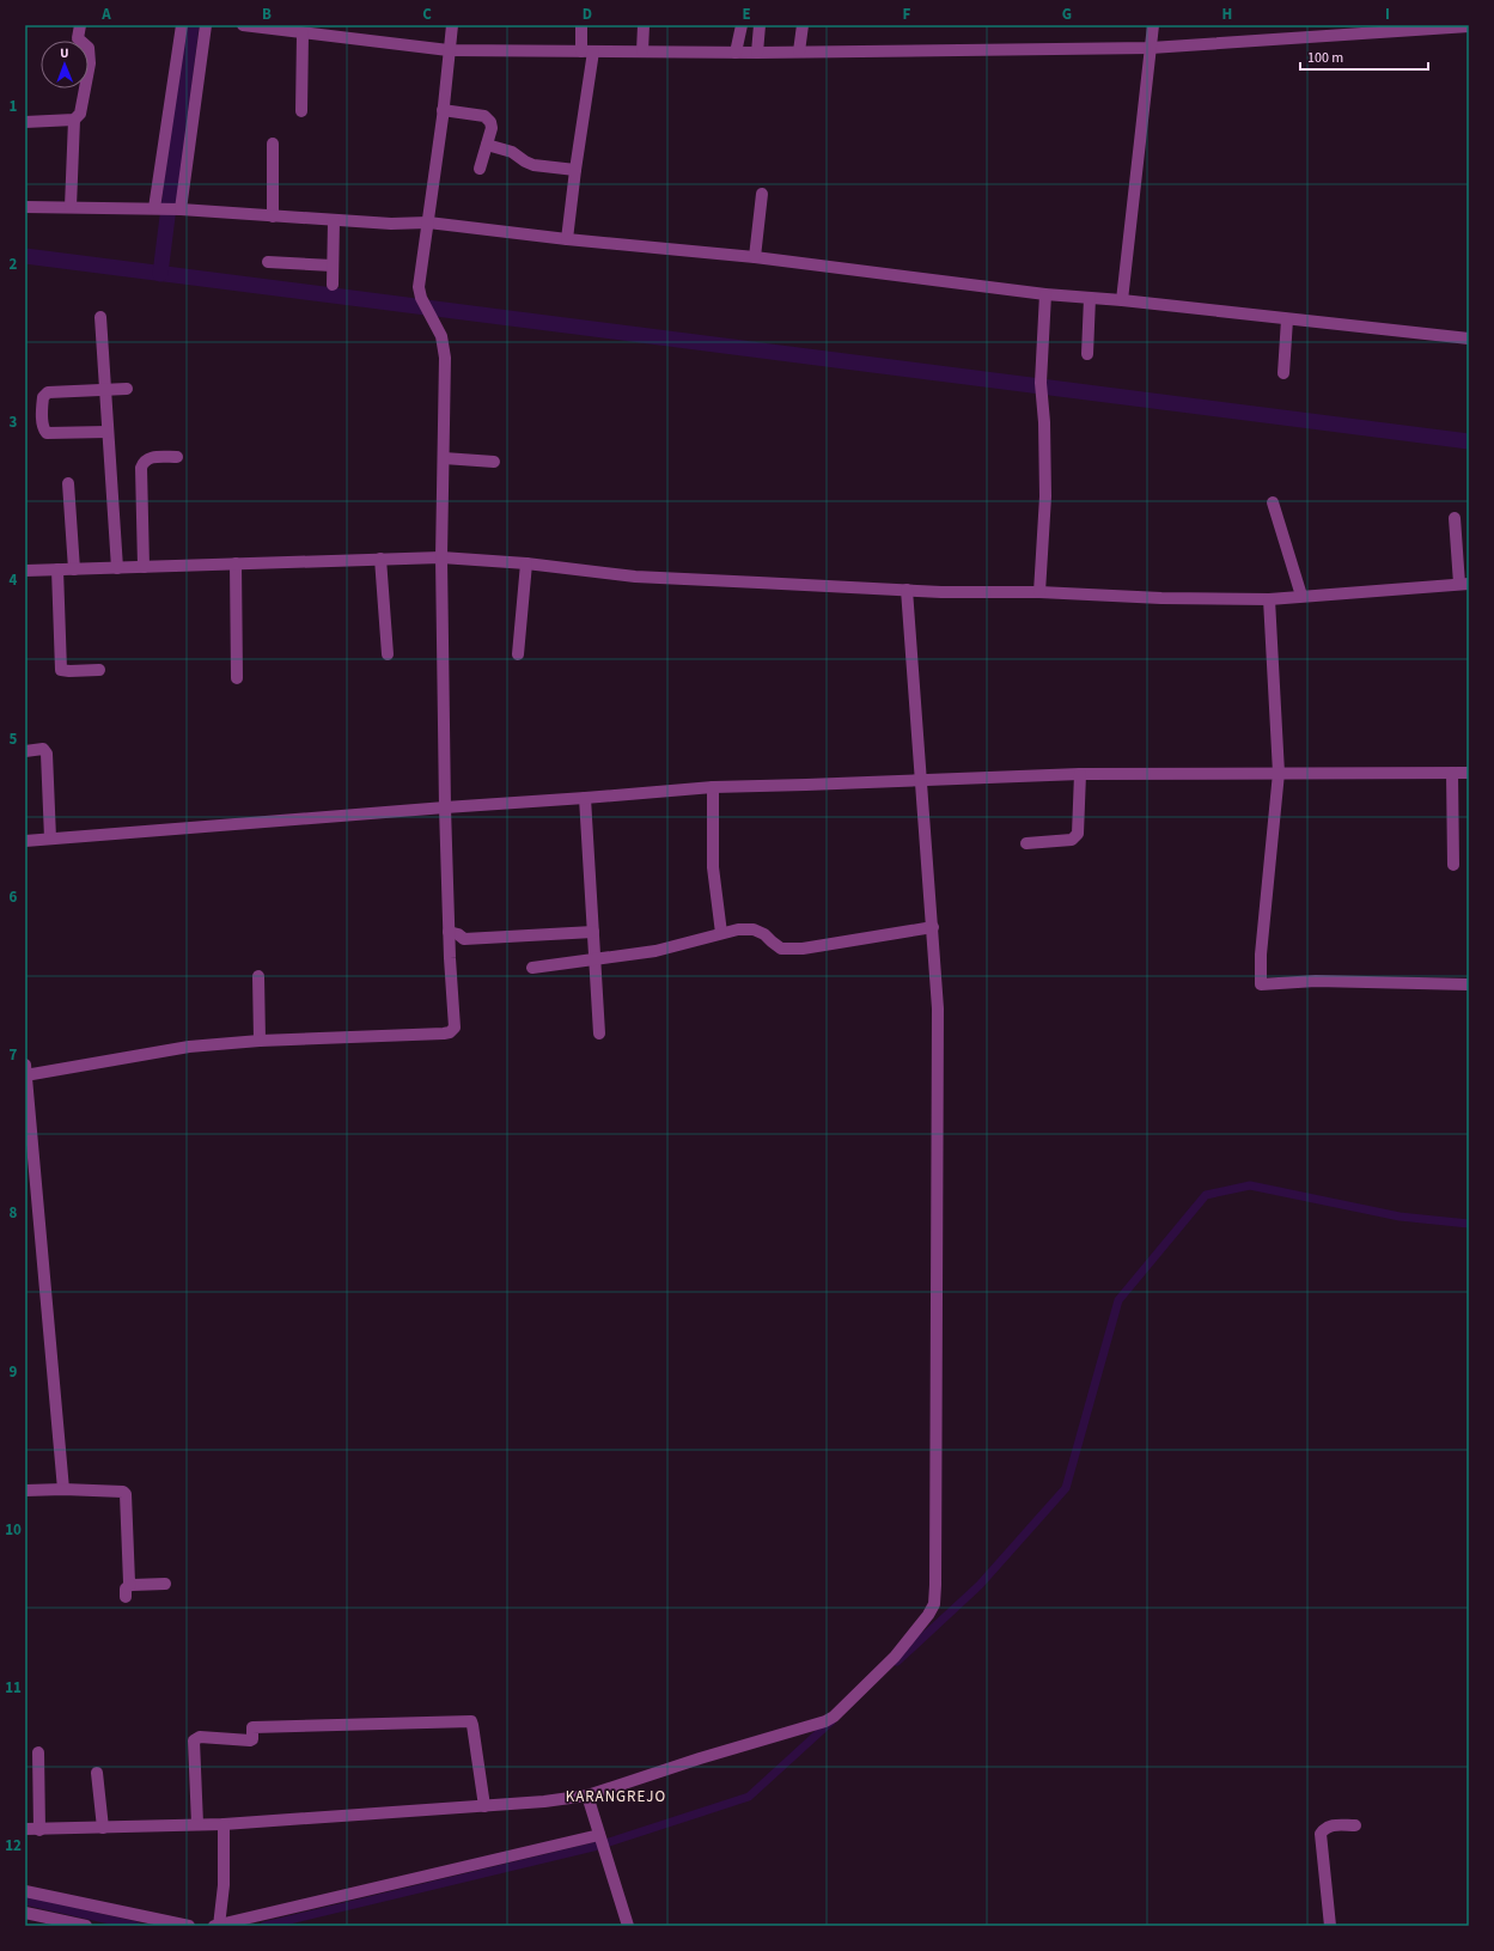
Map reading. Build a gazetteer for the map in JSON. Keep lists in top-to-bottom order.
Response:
{
  "districts": ["KARANGREJO"],
  "scale_bar": "100 m",
  "north": "top",
  "grid": {
    "columns": [
      "A",
      "B",
      "C",
      "D",
      "E",
      "F",
      "G",
      "H",
      "I"
    ],
    "rows": [
      "1",
      "2",
      "3",
      "4",
      "5",
      "6",
      "7",
      "8",
      "9",
      "10",
      "11",
      "12"
    ]
  }
}
